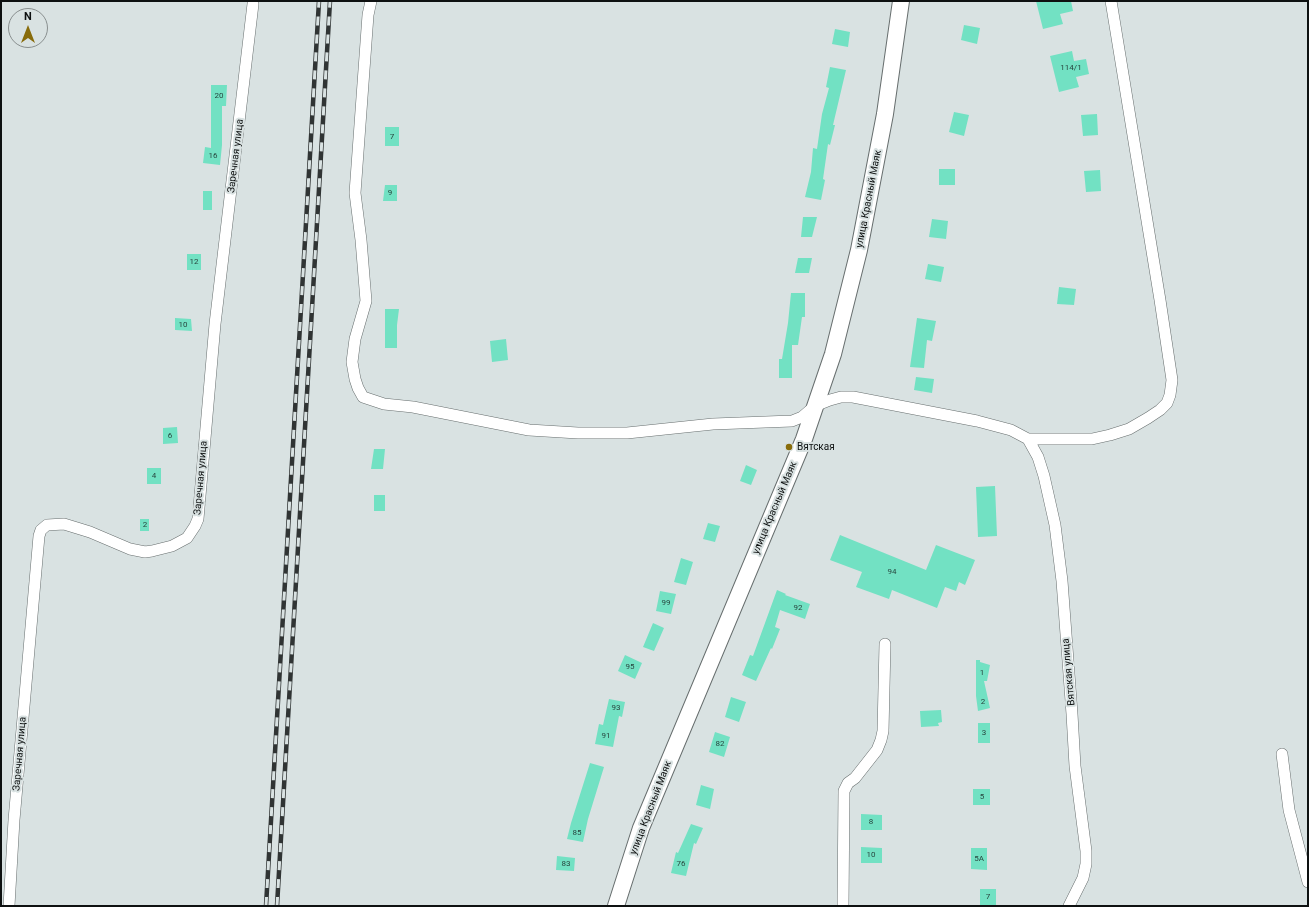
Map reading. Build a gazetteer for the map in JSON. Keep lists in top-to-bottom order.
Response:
{
  "streets": {
    "street": ["Заречная улица", "улица Красный Маяк", "Вятская улица"]
  },
  "places": ["Вятская"],
  "house_numbers": [
    "114/1",
    "20",
    "7",
    "16",
    "9",
    "12",
    "10",
    "6",
    "4",
    "2",
    "94",
    "99",
    "92",
    "95",
    "1",
    "2",
    "93",
    "3",
    "91",
    "82",
    "5",
    "8",
    "85",
    "10",
    "5А",
    "83",
    "76",
    "7"
  ],
  "north": "top"
}
